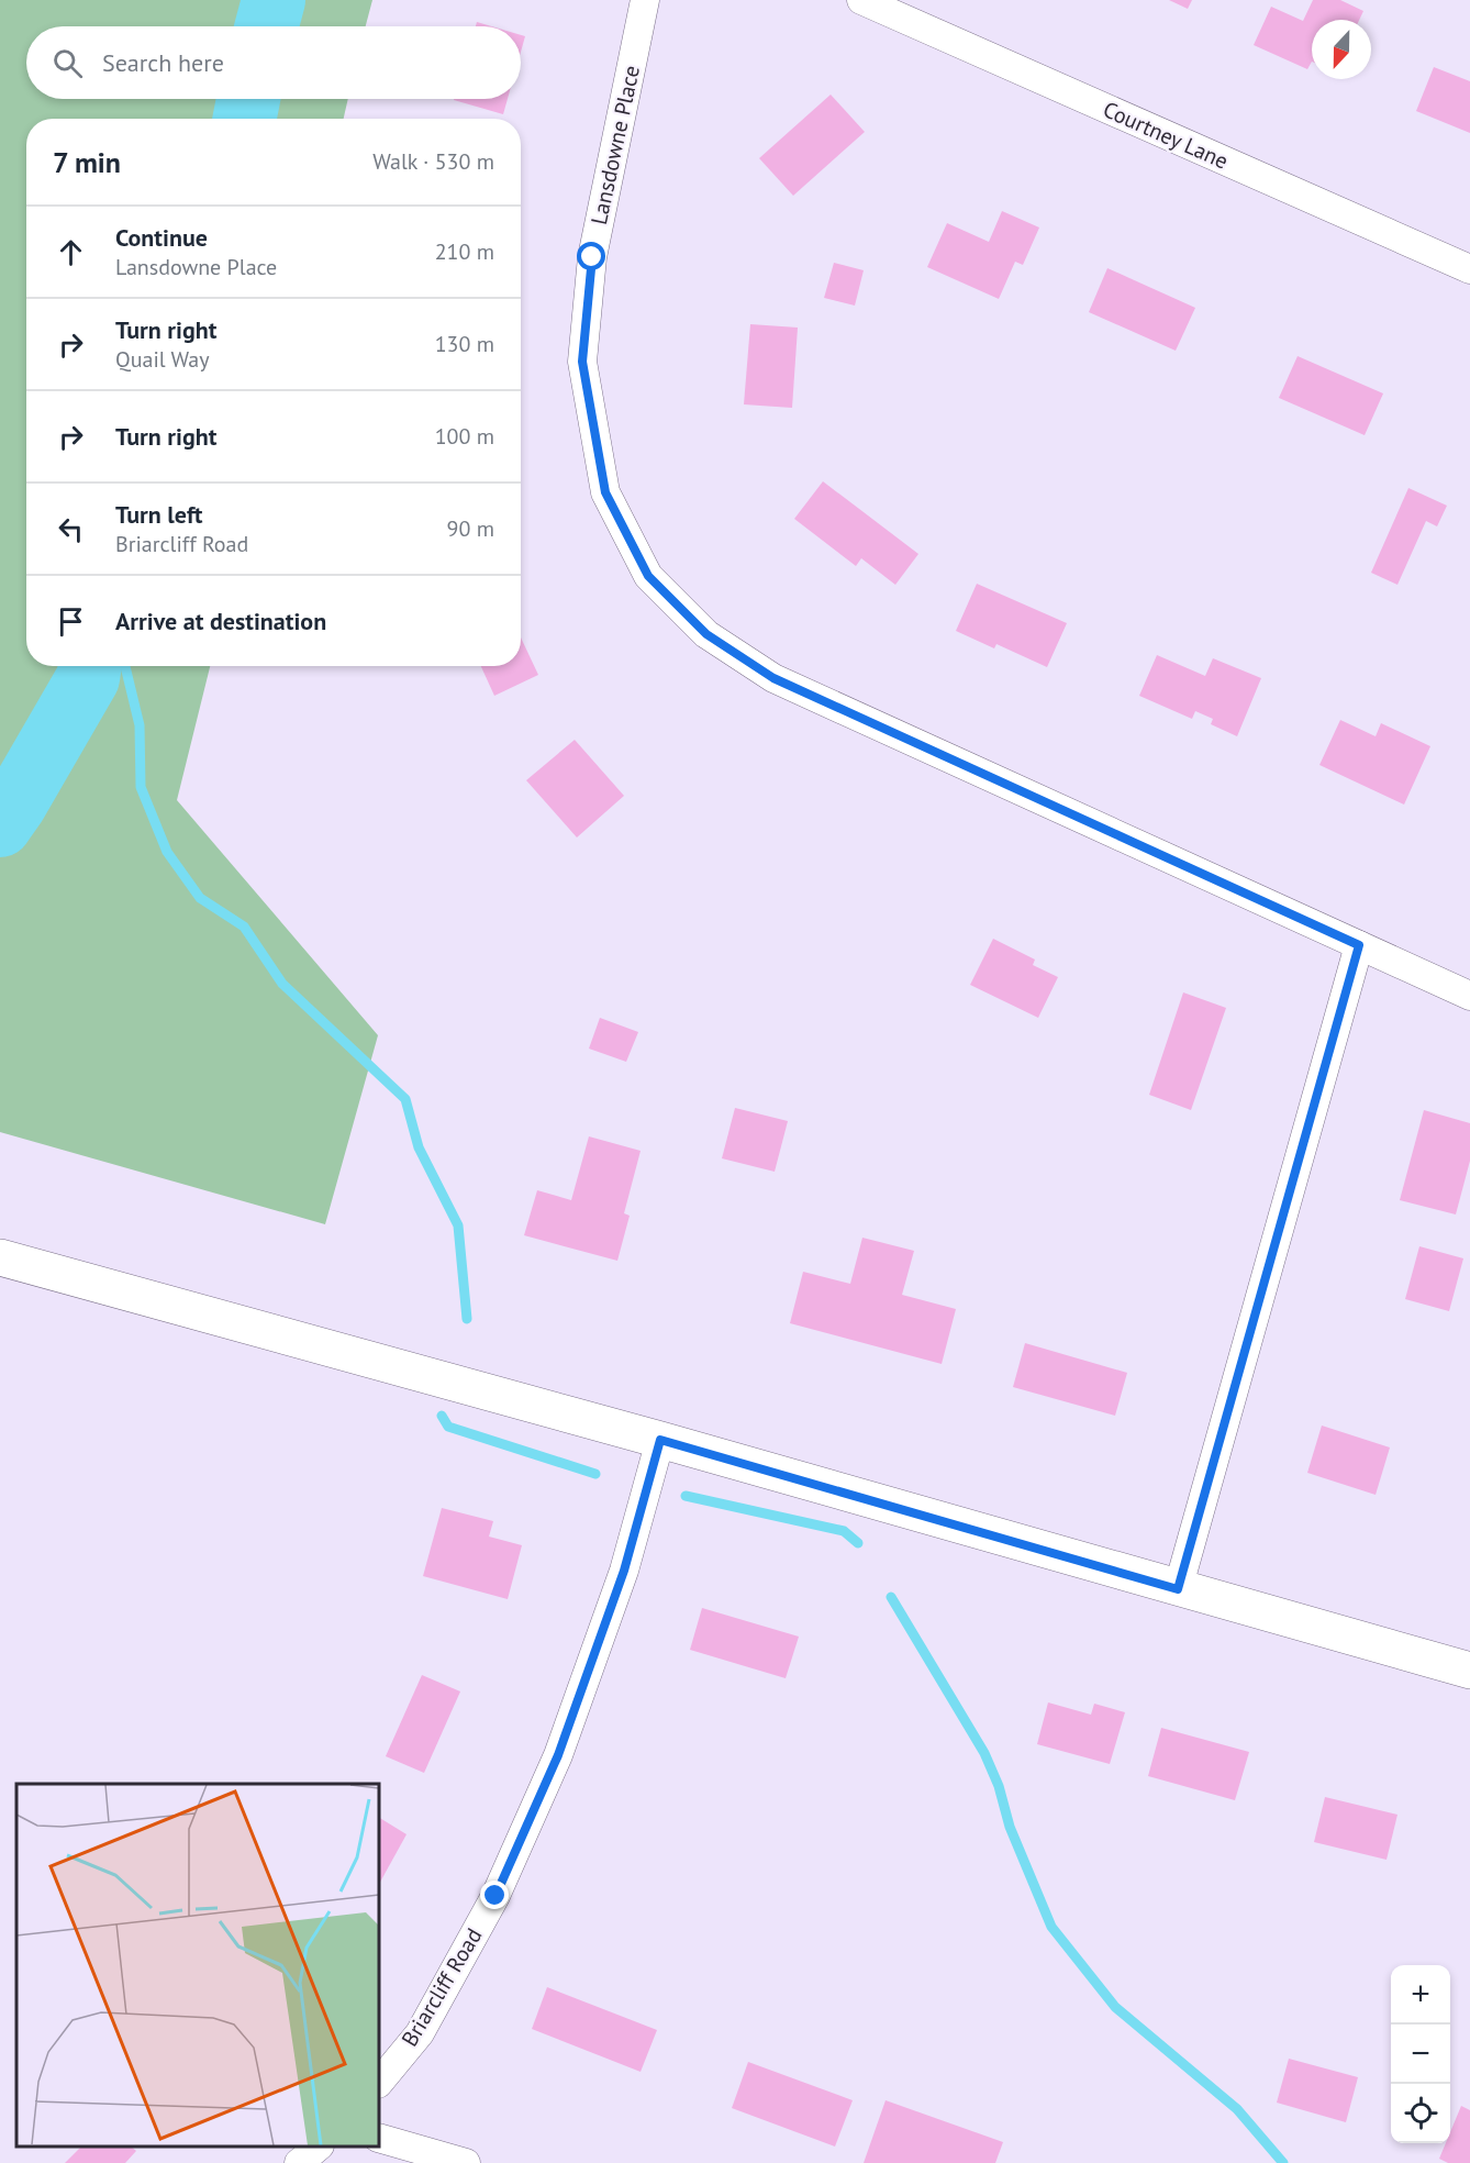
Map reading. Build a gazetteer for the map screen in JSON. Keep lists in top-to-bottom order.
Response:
{
  "streets": {
    "street": ["Courtney Lane", "Lansdowne Place", "Briarcliff Road"]
  },
  "north": "bottom",
  "page": {
    "search": "Search here",
    "heading": ["7 min", "Walk · 530 m"],
    "list": [
      ["Continue", "Lansdowne Place", "210 m"],
      ["Turn right", "Quail Way", "130 m"],
      ["Turn right", "100 m"],
      ["Turn left", "Briarcliff Road", "90 m"],
      "Arrive at destination"
    ],
    "map_buttons": ["+", "−"]
  }
}
